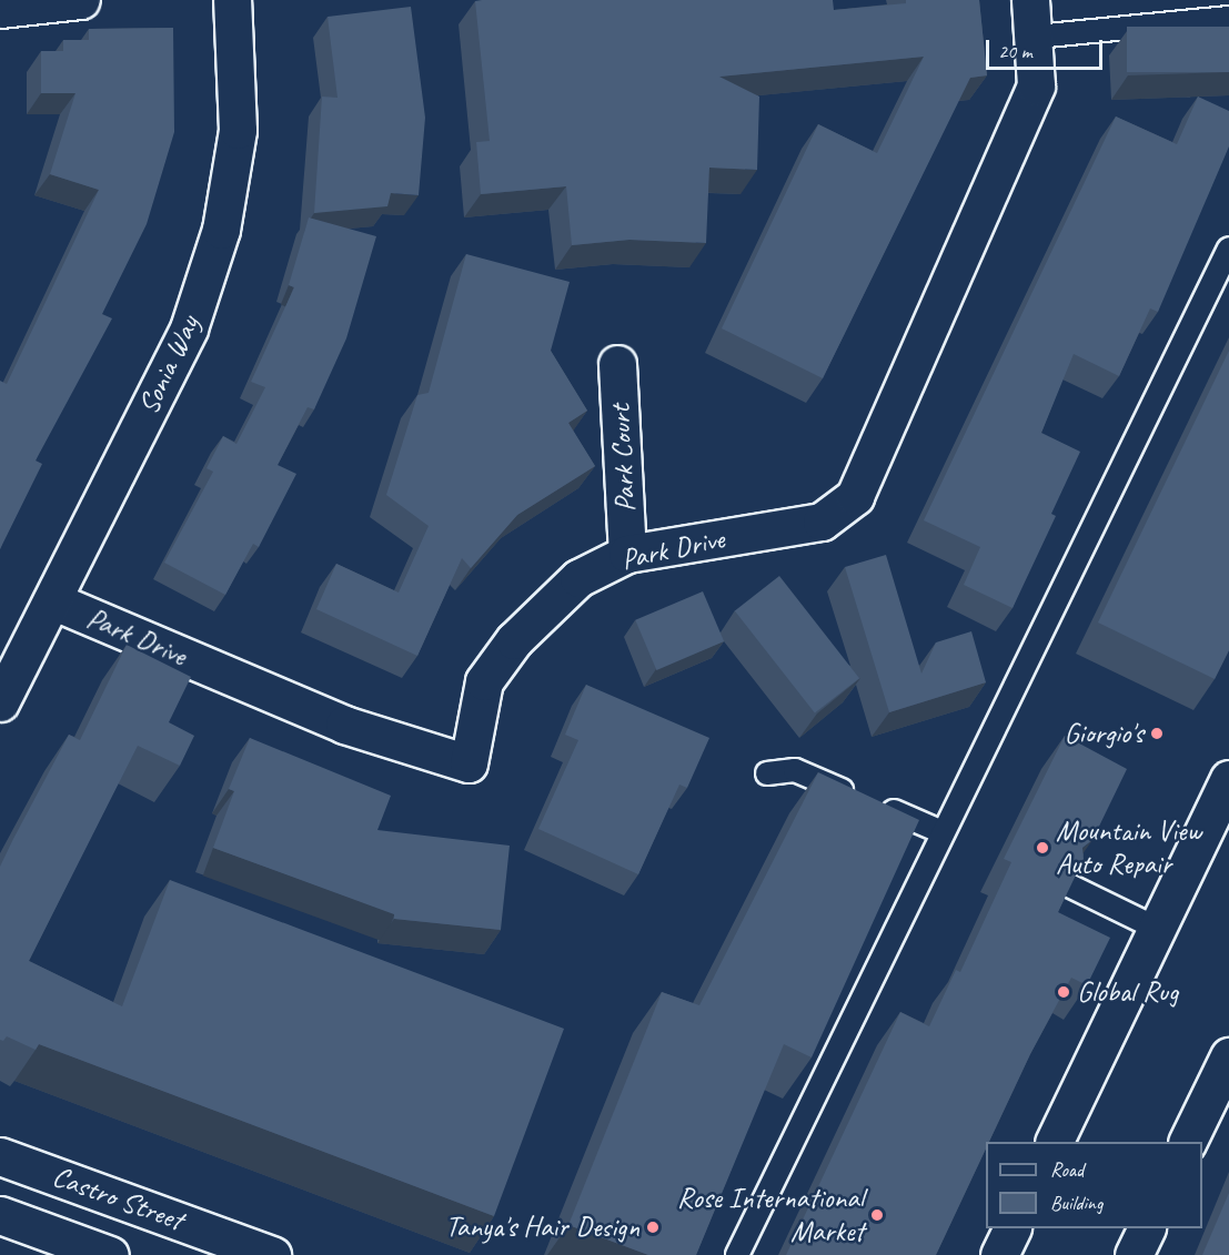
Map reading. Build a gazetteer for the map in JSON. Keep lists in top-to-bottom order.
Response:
{
  "streets": {
    "street": [
      "Sonia Way",
      "Park Court",
      "Park Drive",
      "Castro Street"
    ]
  },
  "crossings": [
    ["Sonia Way", "Park Drive"],
    ["Park Court", "Park Drive"]
  ],
  "places": [
    "Giorgio's",
    "Mountain View Auto Repair",
    "Global Rug",
    "Rose International Market",
    "Tanya's Hair Design"
  ],
  "legend": ["Road", "Building"],
  "scale_bar": "20 m"
}
